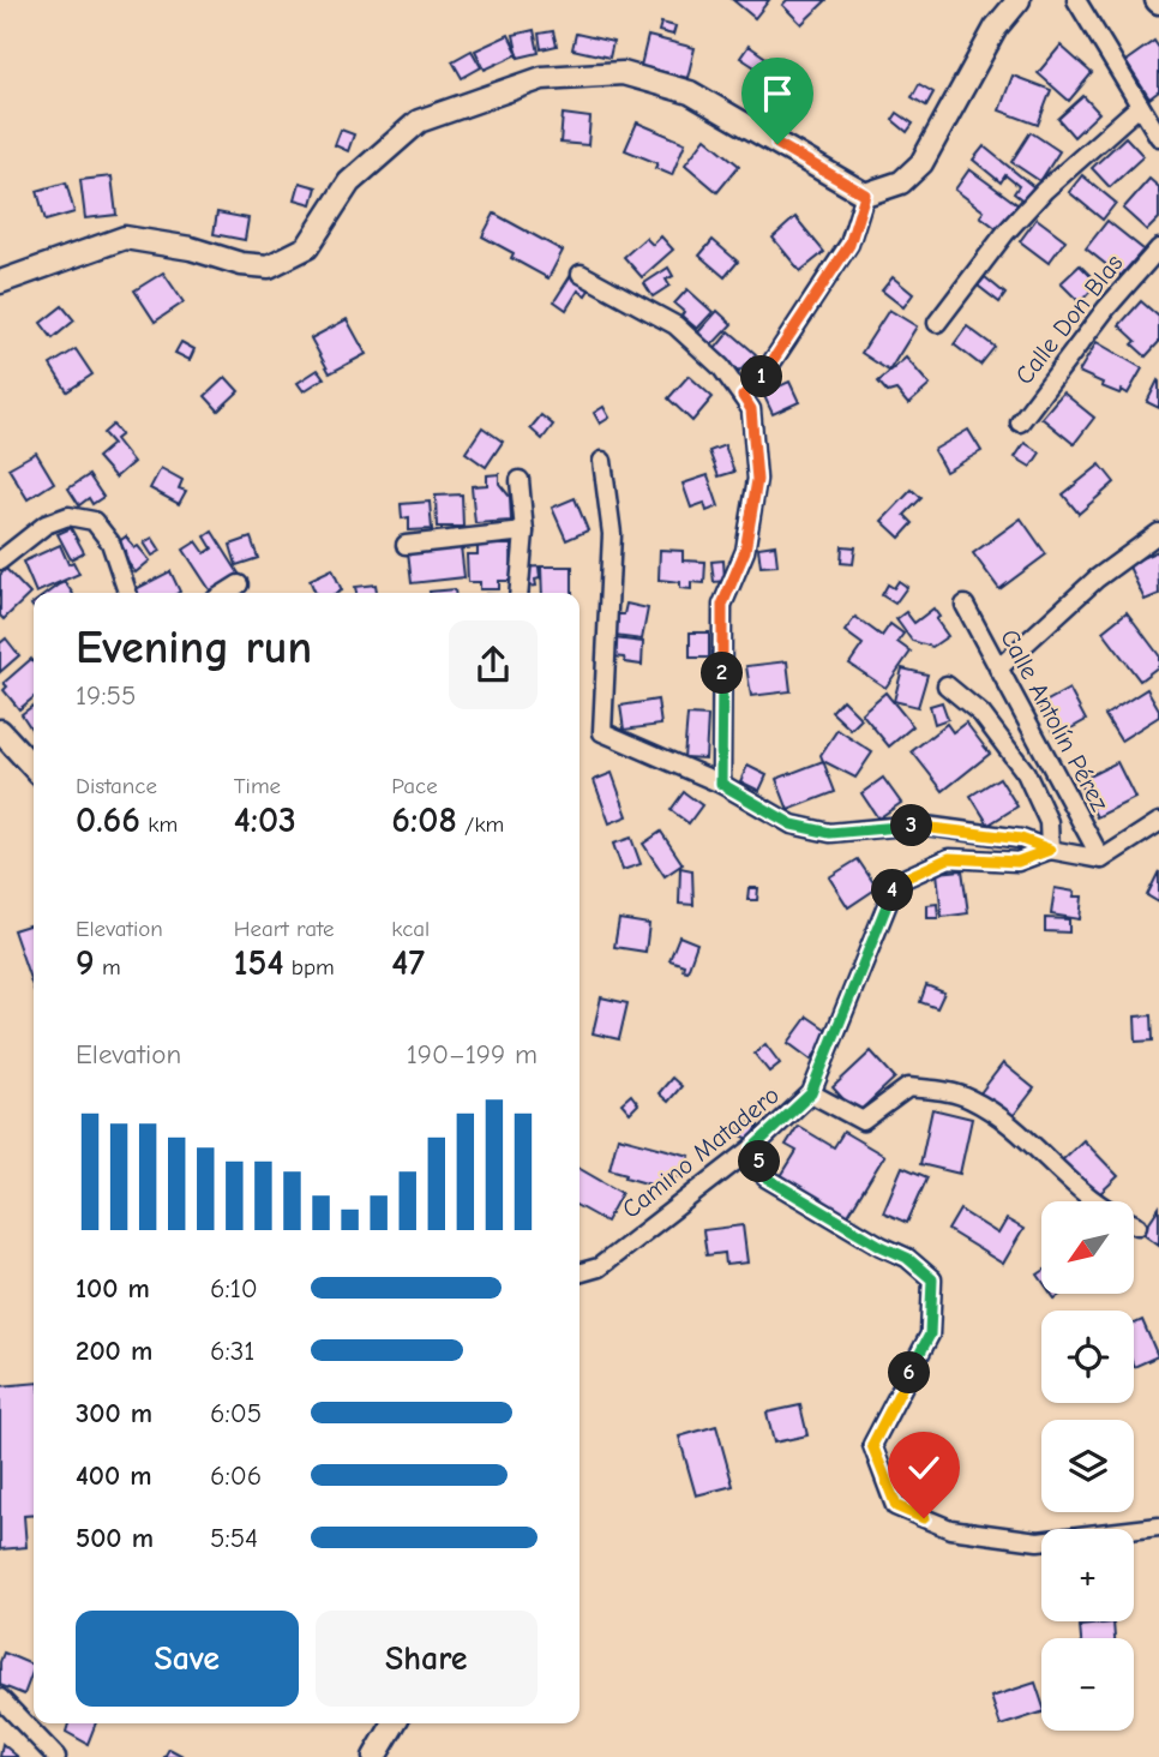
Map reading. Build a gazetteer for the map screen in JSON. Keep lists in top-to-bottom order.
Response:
{
  "streets": {
    "street": ["Calle Don Blas", "Calle Antolín Pérez", "Camino Matadero"]
  },
  "crossings": [
    ["Calle Antolín Pérez", "Camino Matadero"]
  ],
  "north": "bottom left",
  "page": {
    "pins": [
      "1",
      "2",
      "3",
      "4",
      "5",
      "6"
    ],
    "heading": ["Evening run", "19:55"],
    "stats": [
      ["Distance", "0.66 km"],
      ["Time", "4:03"],
      ["Pace", "6:08 /km"],
      ["Elevation", "9 m"],
      ["Heart rate", "154 bpm"],
      ["kcal", "47"]
    ],
    "chart": ["Elevation", "190–199 m"],
    "map_buttons": ["+", "−"],
    "list": [
      {
        "name": "100 m",
        "note": "6:10"
      },
      {
        "name": "200 m",
        "note": "6:31"
      },
      {
        "name": "300 m",
        "note": "6:05"
      },
      {
        "name": "400 m",
        "note": "6:06"
      },
      {
        "name": "500 m",
        "note": "5:54"
      }
    ],
    "buttons": ["Save", "Share"]
  }
}
